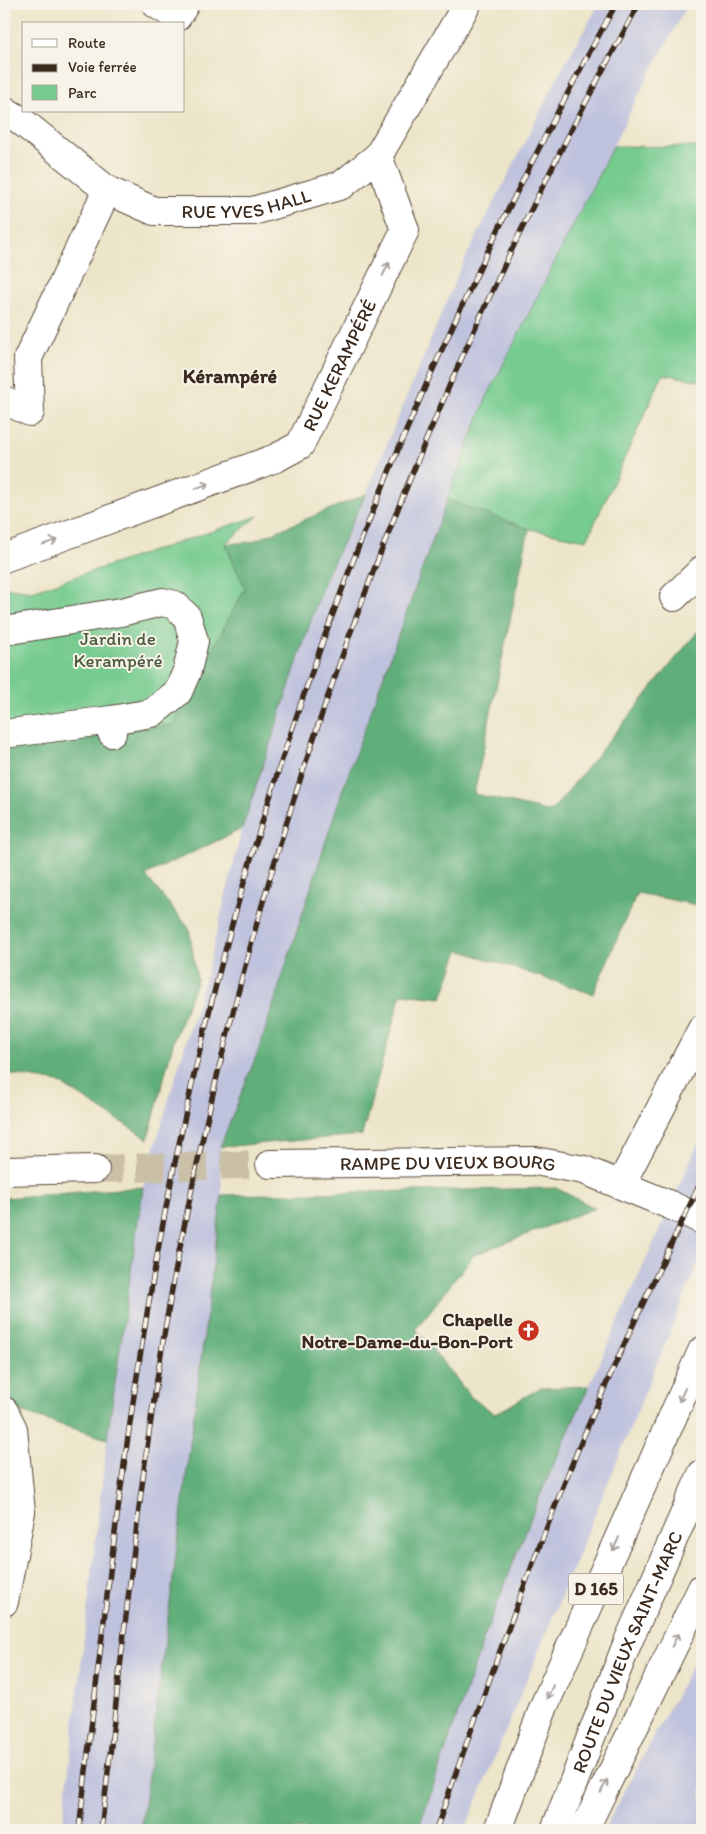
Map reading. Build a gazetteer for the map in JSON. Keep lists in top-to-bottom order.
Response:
{
  "streets": {
    "main road": [
      "RUE YVES HALL",
      "RUE KERAMPÉRÉ",
      "RAMPE DU VIEUX BOURG",
      "D 165",
      "ROUTE DU VIEUX SAINT-MARC"
    ]
  },
  "crossings": [
    ["RUE YVES HALL", "RUE KERAMPÉRÉ"]
  ],
  "one_way": ["RUE KERAMPÉRÉ"],
  "districts": ["Kérampéré"],
  "parks": ["Jardin de Kerampéré"],
  "places": {
    "church": ["Chapelle Notre-Dame-du-Bon-Port"]
  },
  "legend": ["Route", "Voie ferrée", "Parc"]
}
